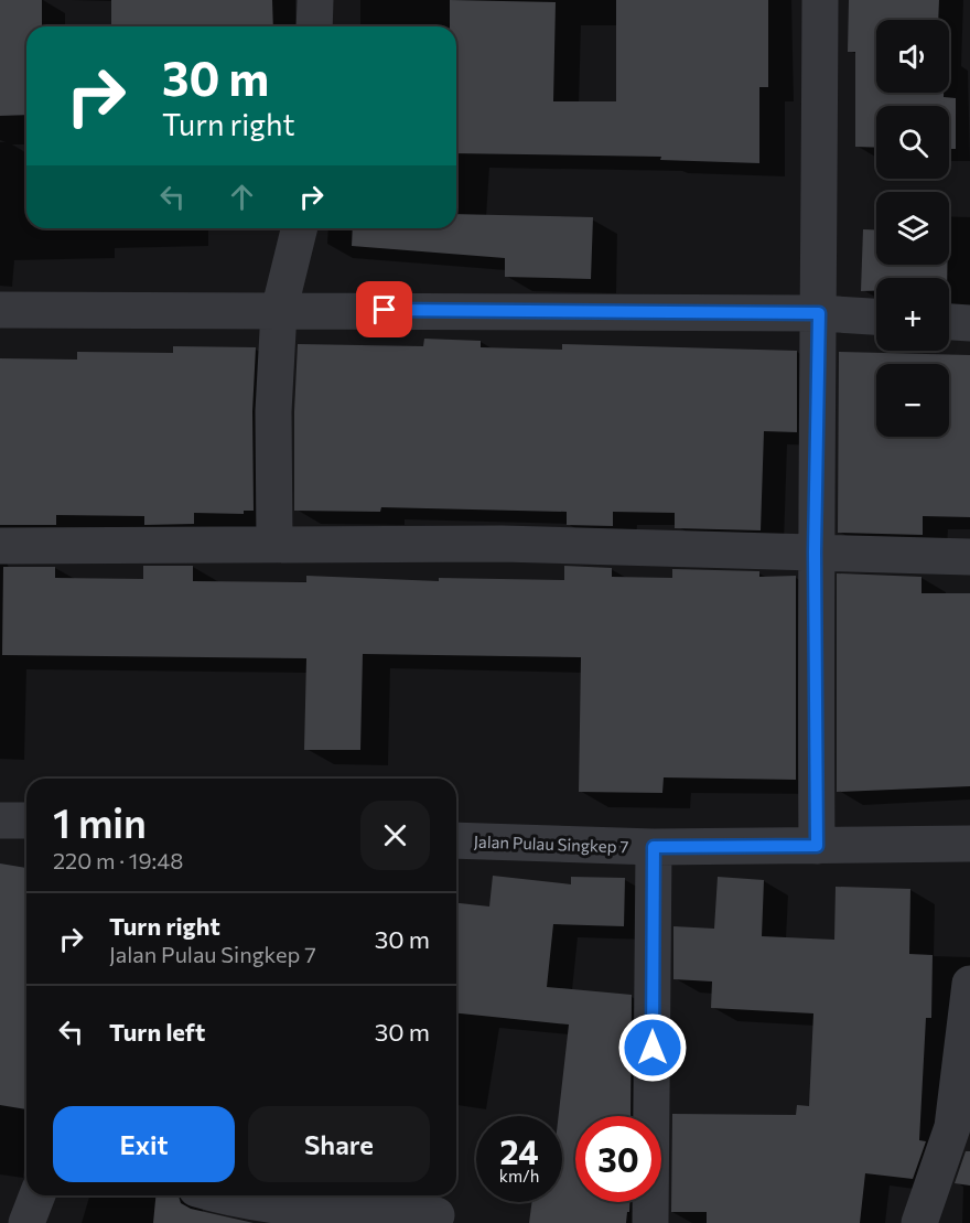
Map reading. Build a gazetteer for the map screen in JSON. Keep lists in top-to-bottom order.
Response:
{
  "streets": {
    "street": ["Jalan Pulau Singkep 7"]
  },
  "page": {
    "map_buttons": ["+", "−"],
    "turn": ["30 m", "Turn right"],
    "heading": ["1 min", "220 m · 19:48"],
    "list": [
      {
        "name": "Turn right",
        "note": "Jalan Pulau Singkep 7",
        "value": "30 m"
      },
      {
        "name": "Turn left",
        "value": "30 m"
      }
    ],
    "buttons": ["Exit", "Share"],
    "speed": "24 km/h",
    "limit": "30"
  }
}
